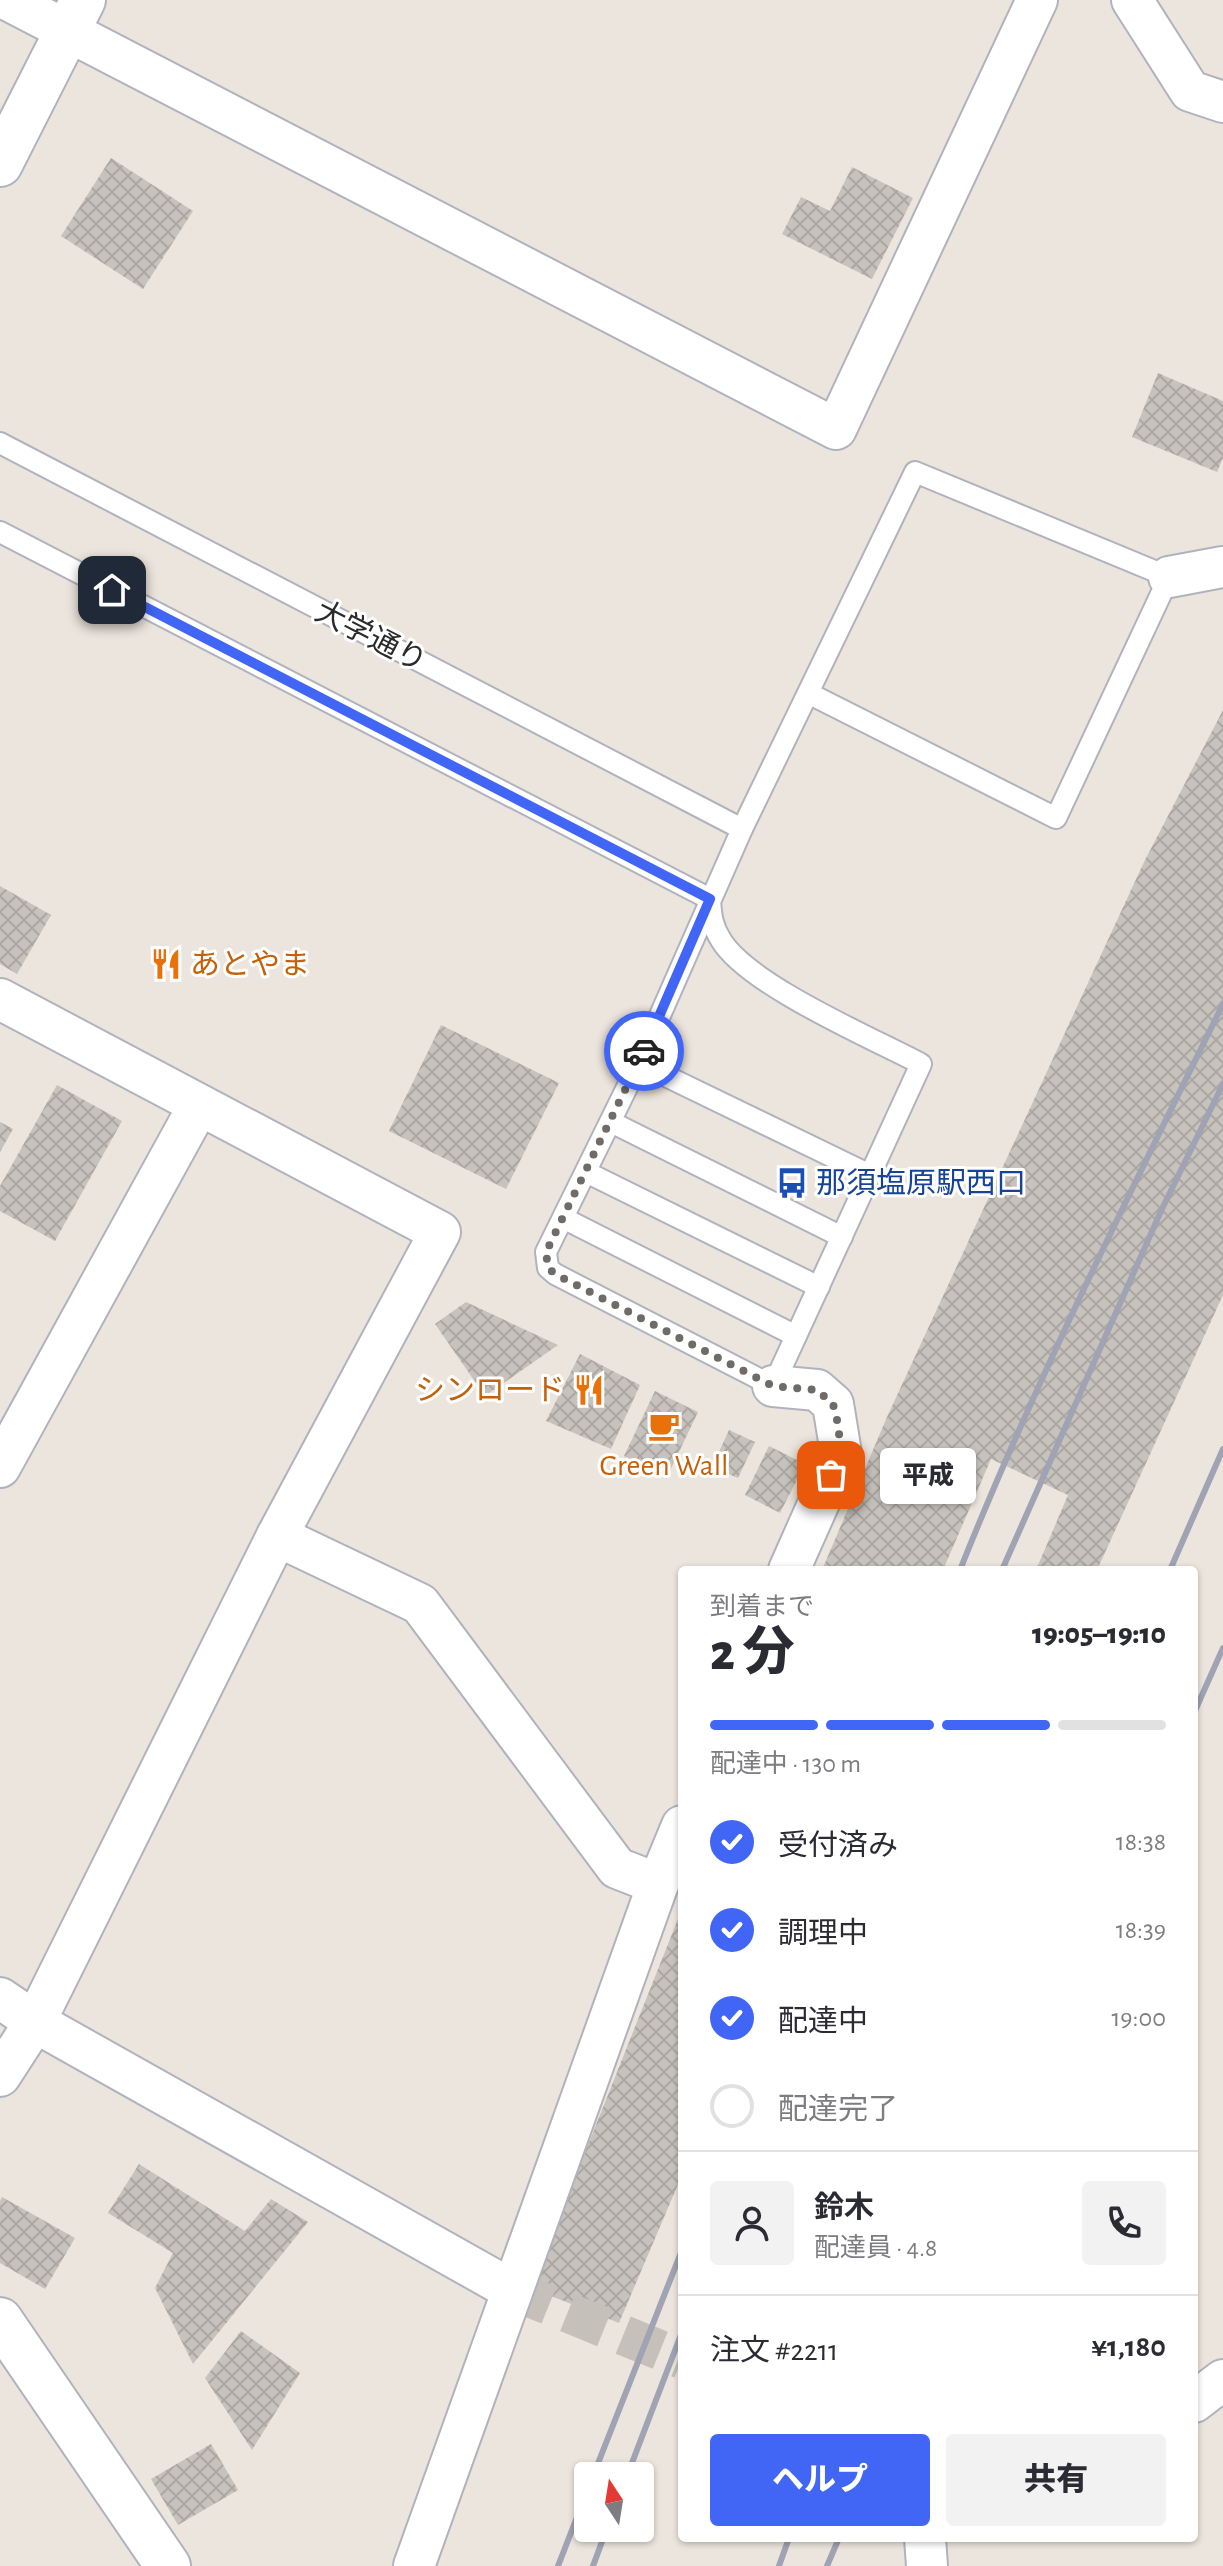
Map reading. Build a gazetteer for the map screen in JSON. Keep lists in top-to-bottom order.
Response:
{
  "streets": {
    "lane": ["大学通り"]
  },
  "places": {
    "restaurant": ["あとやま", "シンロード"],
    "bus stop": ["那須塩原駅西口"],
    "cafe": ["Green Wall"],
    "other": ["平成"]
  },
  "north": "top",
  "page": {
    "bubble": "平成",
    "heading": ["2 分", "到着まで", "19:05–19:10"],
    "panel": [
      "鈴木",
      "配達員 · 4.8",
      "注文 #2211",
      "¥1,180"
    ],
    "bar": "配達中 · 130 m",
    "list": [
      ["受付済み", "18:38"],
      ["調理中", "18:39"],
      ["配達中", "19:00"],
      "配達完了"
    ],
    "buttons": ["ヘルプ", "共有"]
  }
}
